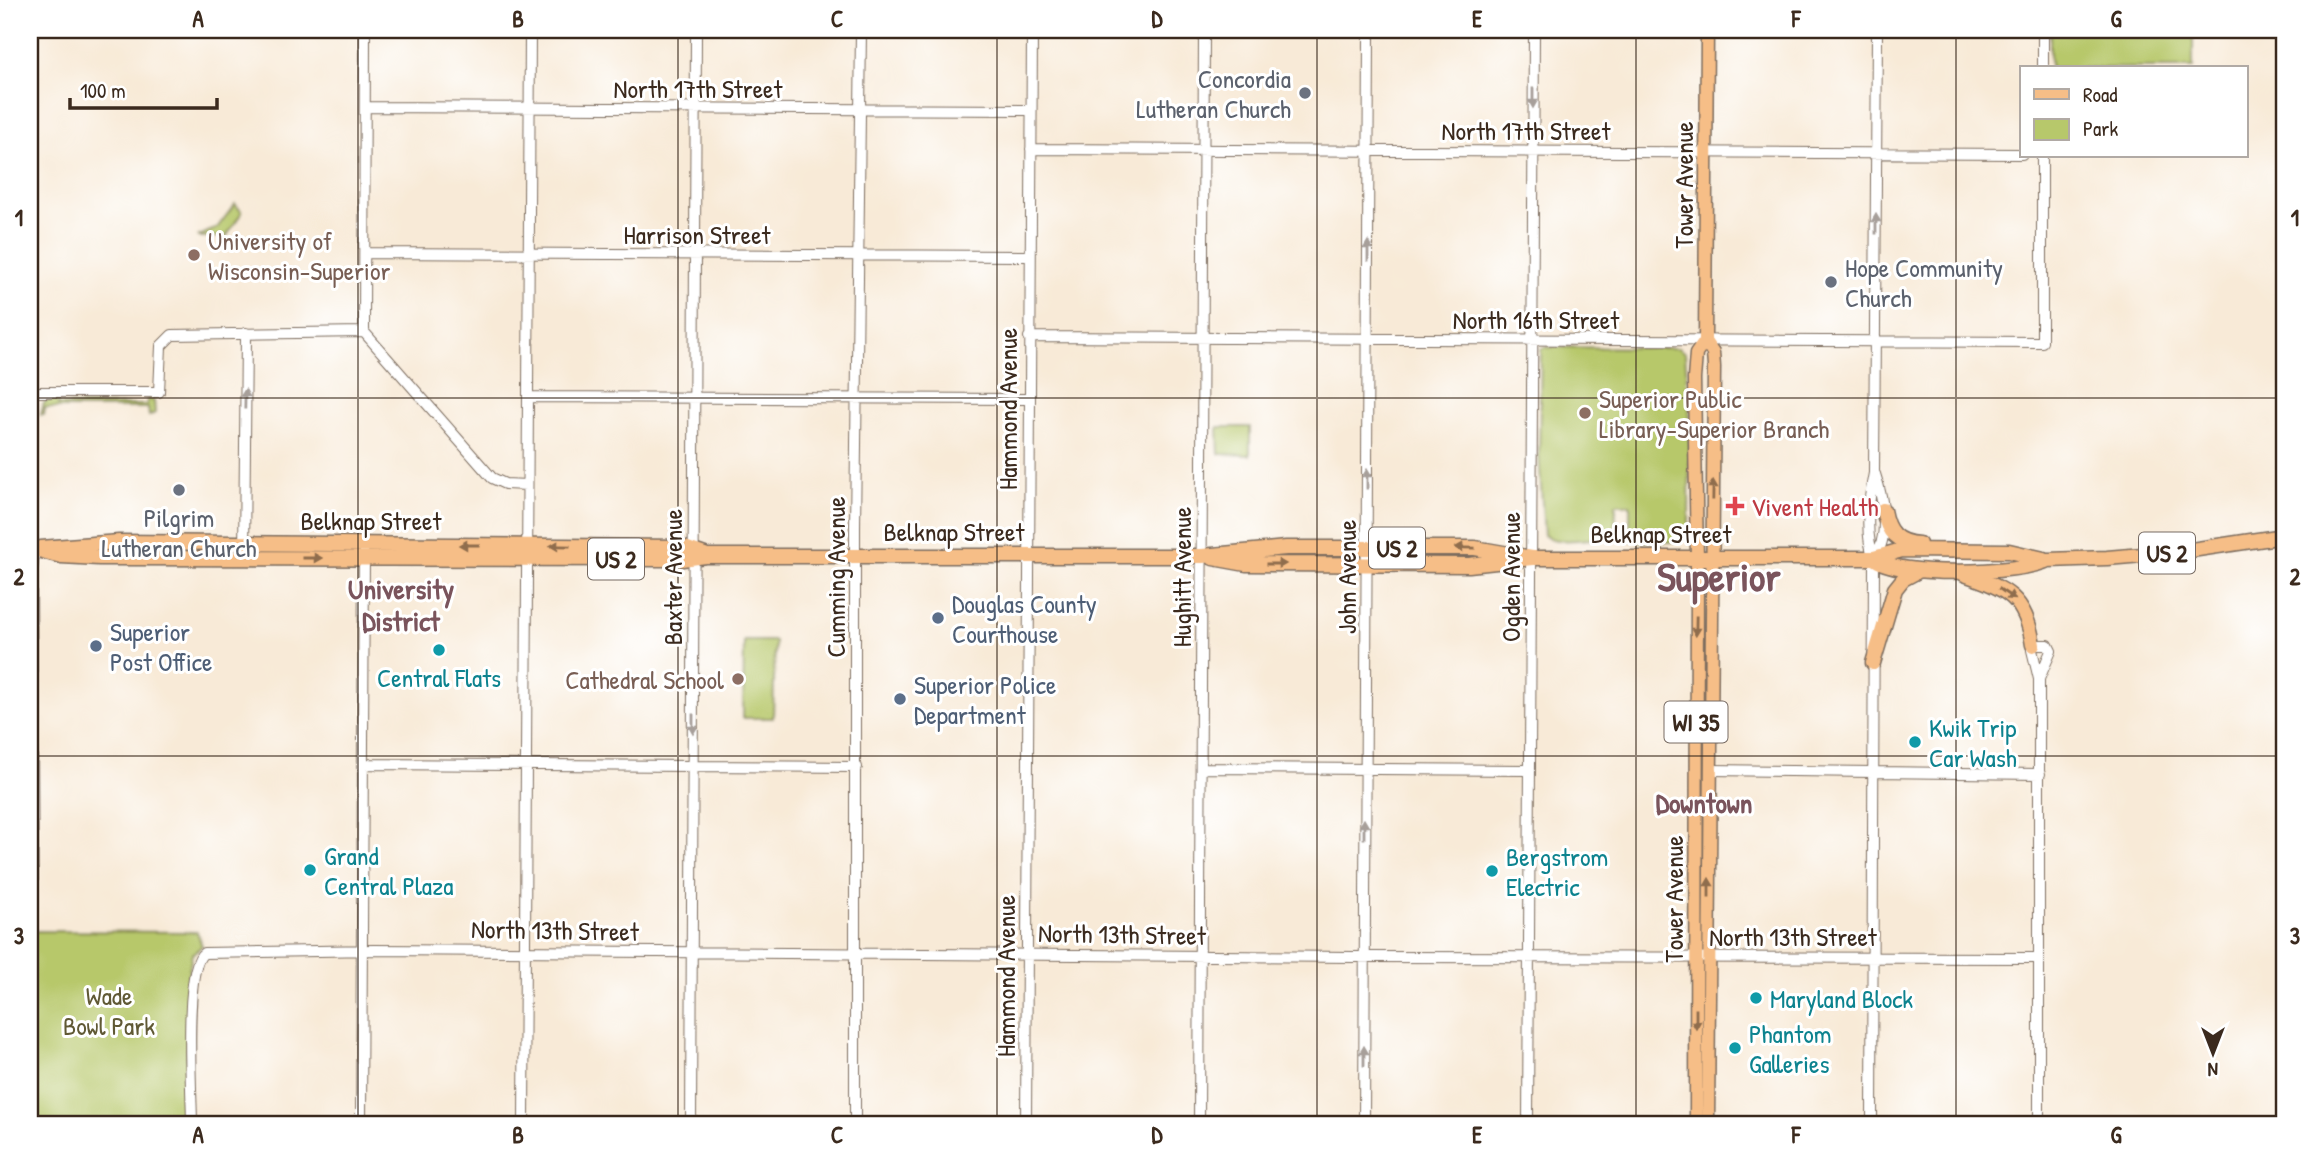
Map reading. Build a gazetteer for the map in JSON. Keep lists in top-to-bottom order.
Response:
{
  "streets": {
    "highway": ["Belknap Street", "US 2"],
    "main road": ["Tower Avenue", "WI 35"],
    "street": [
      "North 17th Street",
      "Harrison Street",
      "North 16th Street",
      "Hammond Avenue",
      "Baxter Avenue",
      "Cumming Avenue",
      "Hughitt Avenue",
      "John Avenue",
      "Ogden Avenue",
      "North 13th Street"
    ]
  },
  "crossings": [
    ["North 17th Street", "Tower Avenue"],
    ["North 17th Street", "Hammond Avenue"],
    ["North 17th Street", "Baxter Avenue"],
    ["North 17th Street", "Cumming Avenue"],
    ["North 17th Street", "Hughitt Avenue"],
    ["North 17th Street", "John Avenue"],
    ["North 17th Street", "Ogden Avenue"],
    ["Tower Avenue", "North 16th Street"],
    ["Tower Avenue", "Belknap Street"],
    ["Tower Avenue", "North 13th Street"],
    ["Harrison Street", "Hammond Avenue"],
    ["Harrison Street", "Baxter Avenue"],
    ["Harrison Street", "Cumming Avenue"],
    ["North 16th Street", "Hammond Avenue"],
    ["North 16th Street", "Hughitt Avenue"],
    ["North 16th Street", "John Avenue"],
    ["North 16th Street", "Ogden Avenue"],
    ["Hammond Avenue", "Belknap Street"],
    ["Hammond Avenue", "North 13th Street"],
    ["Belknap Street", "US 2"],
    ["Belknap Street", "Baxter Avenue"],
    ["Belknap Street", "Cumming Avenue"],
    ["Belknap Street", "Hughitt Avenue"],
    ["Belknap Street", "John Avenue"],
    ["Belknap Street", "Ogden Avenue"],
    ["Baxter Avenue", "North 13th Street"],
    ["Cumming Avenue", "North 13th Street"],
    ["Hughitt Avenue", "North 13th Street"],
    ["John Avenue", "North 13th Street"],
    ["Ogden Avenue", "North 13th Street"]
  ],
  "one_way": ["John Avenue"],
  "districts": ["Superior", "University District", "Downtown"],
  "parks": ["Wade Bowl Park"],
  "places": {
    "other": [
      "Concordia Lutheran Church",
      "University of Wisconsin-Superior",
      "Hope Community Church",
      "Superior Public Library-Superior Branch",
      "Pilgrim Lutheran Church",
      "Douglas County Courthouse",
      "Superior Post Office",
      "Central Flats",
      "Cathedral School",
      "Superior Police Department",
      "Kwik Trip Car Wash",
      "Grand Central Plaza",
      "Bergstrom Electric",
      "Maryland Block",
      "Phantom Galleries"
    ],
    "health": ["Vivent Health"]
  },
  "legend": ["Road", "Park"],
  "scale_bar": "100 m",
  "north": "bottom",
  "grid": {
    "columns": [
      "A",
      "B",
      "C",
      "D",
      "E",
      "F",
      "G"
    ],
    "rows": ["1", "2", "3"]
  }
}
